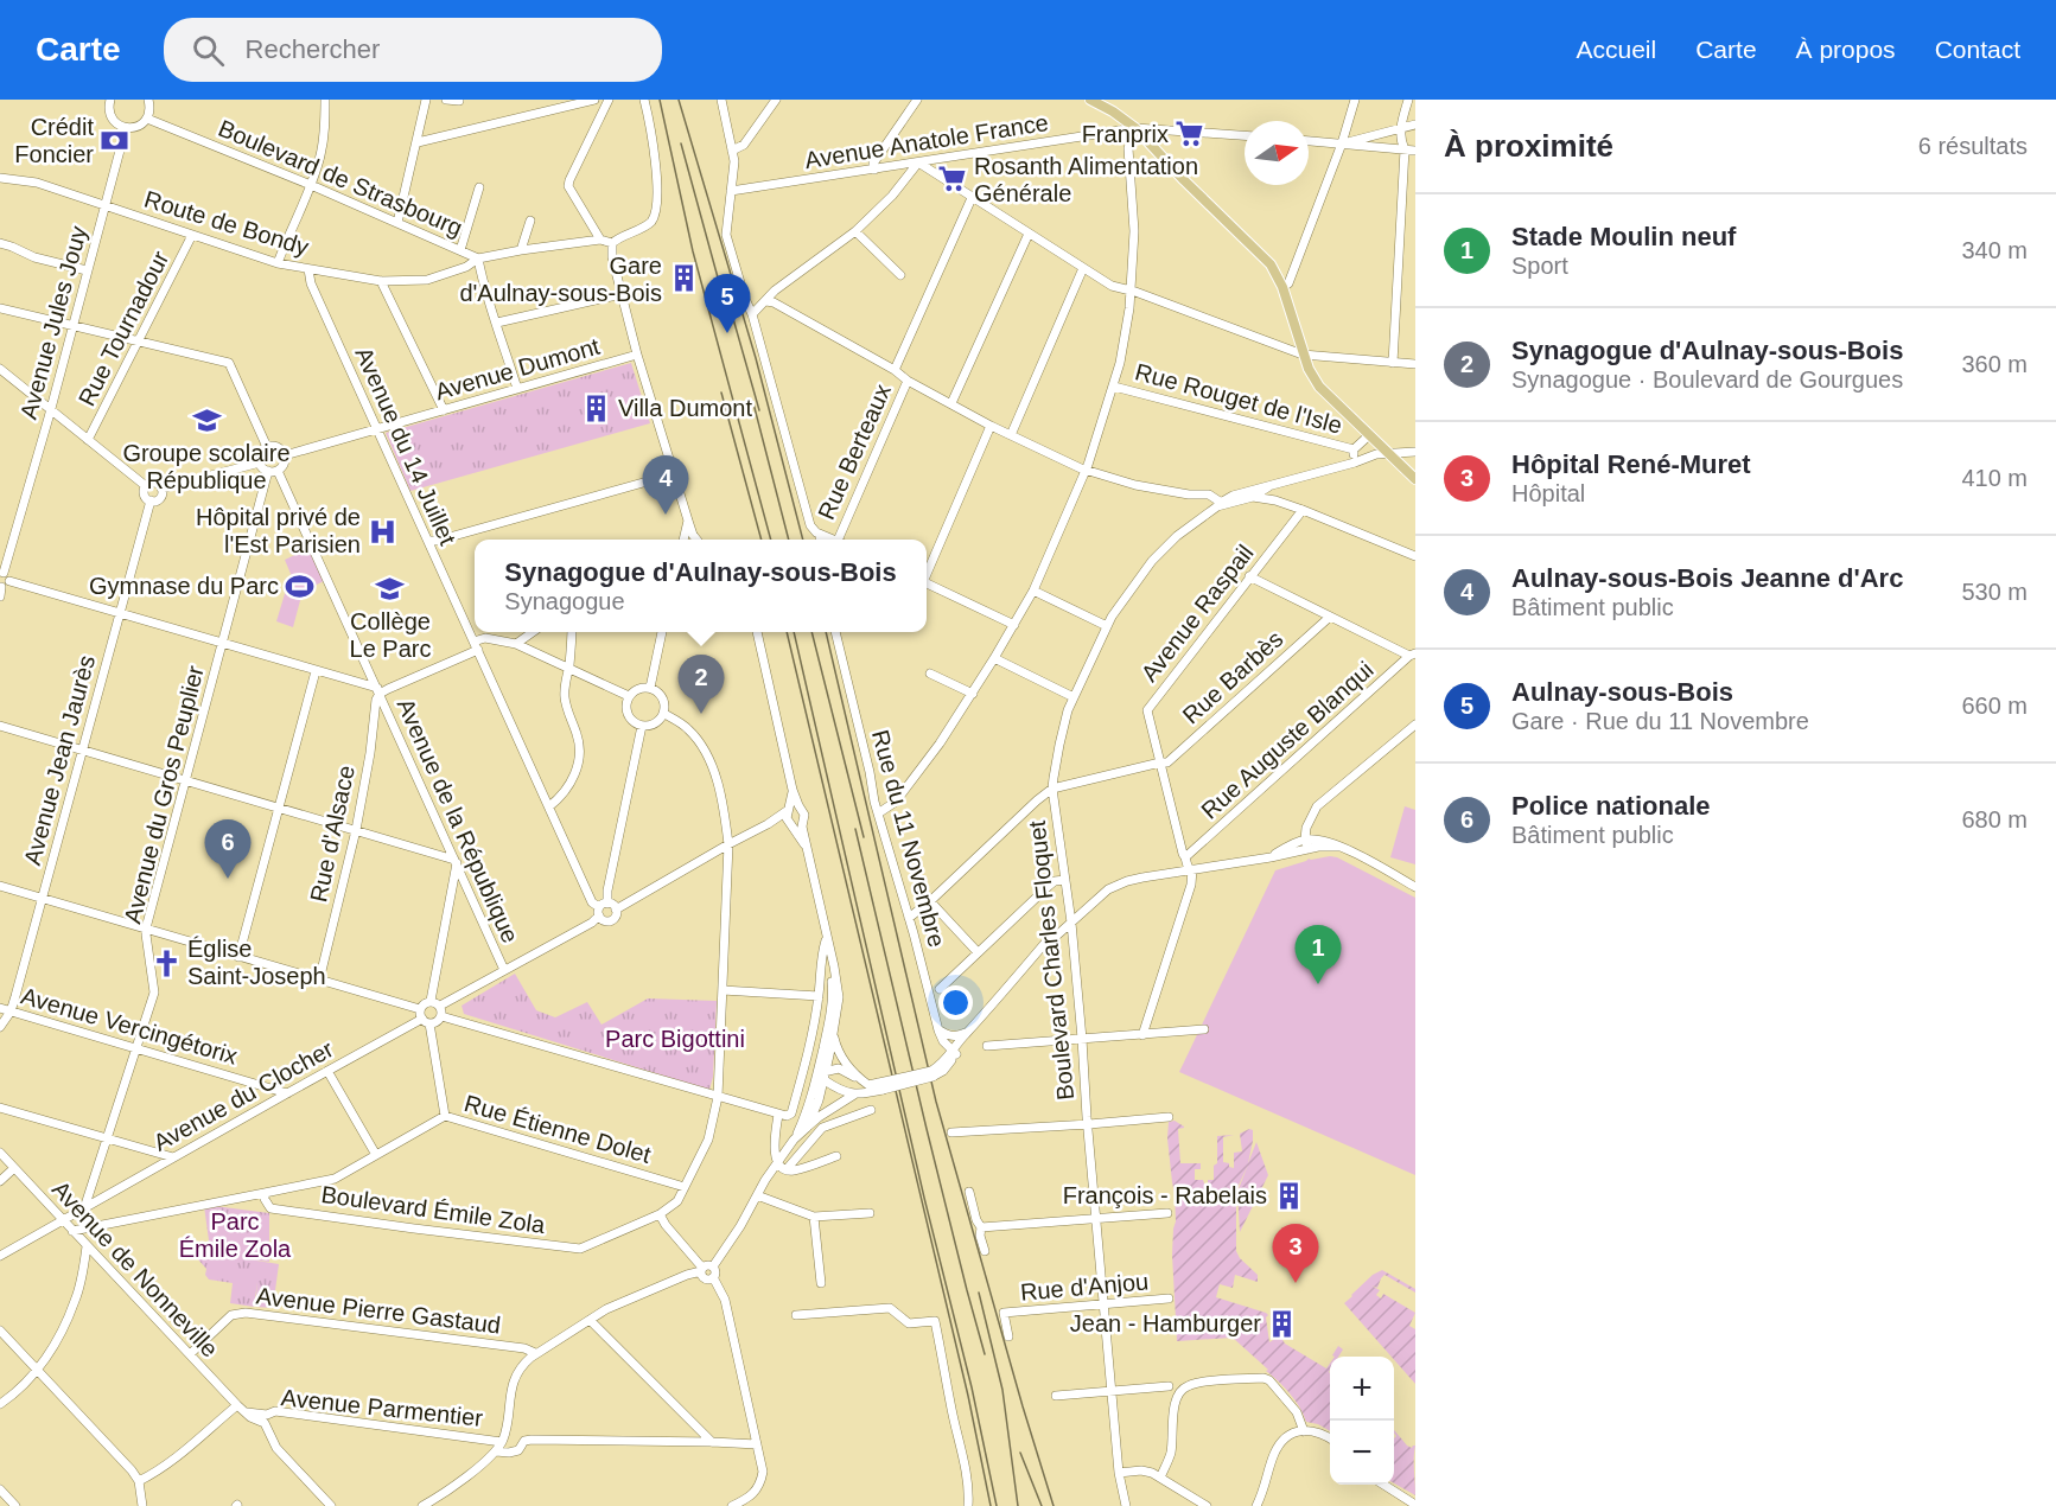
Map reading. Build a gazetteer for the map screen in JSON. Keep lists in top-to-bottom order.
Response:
{
  "streets": {
    "street": [
      "Avenue Anatole France",
      "Boulevard de Strasbourg",
      "Route de Bondy",
      "Avenue Jules Jouy",
      "Rue Tournadour",
      "Avenue Dumont",
      "Rue Rouget de l'Isle",
      "Avenue du 14 Juillet",
      "Rue Berteaux",
      "Avenue Raspail",
      "Rue Barbès",
      "Rue Auguste Blanqui",
      "Avenue Jean Jaurès",
      "Avenue du Gros Peuplier",
      "Avenue de la République",
      "Rue d'Alsace",
      "Rue du 11 Novembre",
      "Boulevard Charles Floquet",
      "Avenue Vercingétorix",
      "Avenue du Clocher",
      "Rue Étienne Dolet",
      "Boulevard Émile Zola",
      "Avenue de Nonneville",
      "Rue d'Anjou",
      "Avenue Pierre Gastaud",
      "Avenue Parmentier"
    ]
  },
  "crossings": [
    ["Boulevard de Strasbourg", "Route de Bondy"],
    ["Route de Bondy", "Avenue Jules Jouy"],
    ["Route de Bondy", "Rue Tournadour"],
    ["Route de Bondy", "Avenue du 14 Juillet"],
    ["Avenue Dumont", "Avenue du 14 Juillet"],
    ["Avenue Dumont", "Avenue du Gros Peuplier"],
    ["Avenue Dumont", "Avenue de la République"],
    ["Avenue Raspail", "Rue Barbès"],
    ["Avenue Raspail", "Rue Auguste Blanqui"],
    ["Avenue Jean Jaurès", "Avenue Vercingétorix"],
    ["Avenue du Gros Peuplier", "Avenue de la République"],
    ["Avenue du Gros Peuplier", "Avenue Vercingétorix"],
    ["Avenue du Gros Peuplier", "Avenue du Clocher"],
    ["Avenue de la République", "Rue d'Alsace"],
    ["Boulevard Charles Floquet", "Rue d'Anjou"],
    ["Avenue Vercingétorix", "Avenue du Clocher"],
    ["Avenue du Clocher", "Avenue de Nonneville"],
    ["Rue Étienne Dolet", "Boulevard Émile Zola"],
    ["Avenue de Nonneville", "Avenue Pierre Gastaud"],
    ["Avenue de Nonneville", "Avenue Parmentier"]
  ],
  "parks": ["Parc Bigottini", "Parc Émile Zola"],
  "places": {
    "supermarket": ["Franprix", "Rosanth Alimentation Générale"],
    "bank": ["Crédit Foncier"],
    "building": [
      "Gare d'Aulnay-sous-Bois",
      "Villa Dumont",
      "François - Rabelais",
      "Jean - Hamburger"
    ],
    "school or university": ["Groupe scolaire République", "Collège Le Parc"],
    "hospital": ["Hôpital privé de l'Est Parisien"],
    "sports": ["Gymnase du Parc"],
    "church": ["Église Saint-Joseph"]
  },
  "north": "right",
  "page": {
    "header": "Carte",
    "search": "Rechercher",
    "nav": [
      "Accueil",
      "Carte",
      "À propos",
      "Contact"
    ],
    "heading": ["À proximité", "6 résultats"],
    "list": [
      {
        "mark": "1",
        "name": "Stade Moulin neuf",
        "note": "Sport",
        "value": "340 m"
      },
      {
        "mark": "2",
        "name": "Synagogue d'Aulnay-sous-Bois",
        "note": "Synagogue · Boulevard de Gourgues",
        "value": "360 m"
      },
      {
        "mark": "3",
        "name": "Hôpital René-Muret",
        "note": "Hôpital",
        "value": "410 m"
      },
      {
        "mark": "4",
        "name": "Aulnay-sous-Bois Jeanne d'Arc",
        "note": "Bâtiment public",
        "value": "530 m"
      },
      {
        "mark": "5",
        "name": "Aulnay-sous-Bois",
        "note": "Gare · Rue du 11 Novembre",
        "value": "660 m"
      },
      {
        "mark": "6",
        "name": "Police nationale",
        "note": "Bâtiment public",
        "value": "680 m"
      }
    ],
    "pins": [
      "5",
      "4",
      "2",
      "6",
      "1",
      "3"
    ],
    "popup": ["Synagogue d'Aulnay-sous-Bois", "Synagogue"],
    "map_buttons": ["+", "−"]
  }
}
